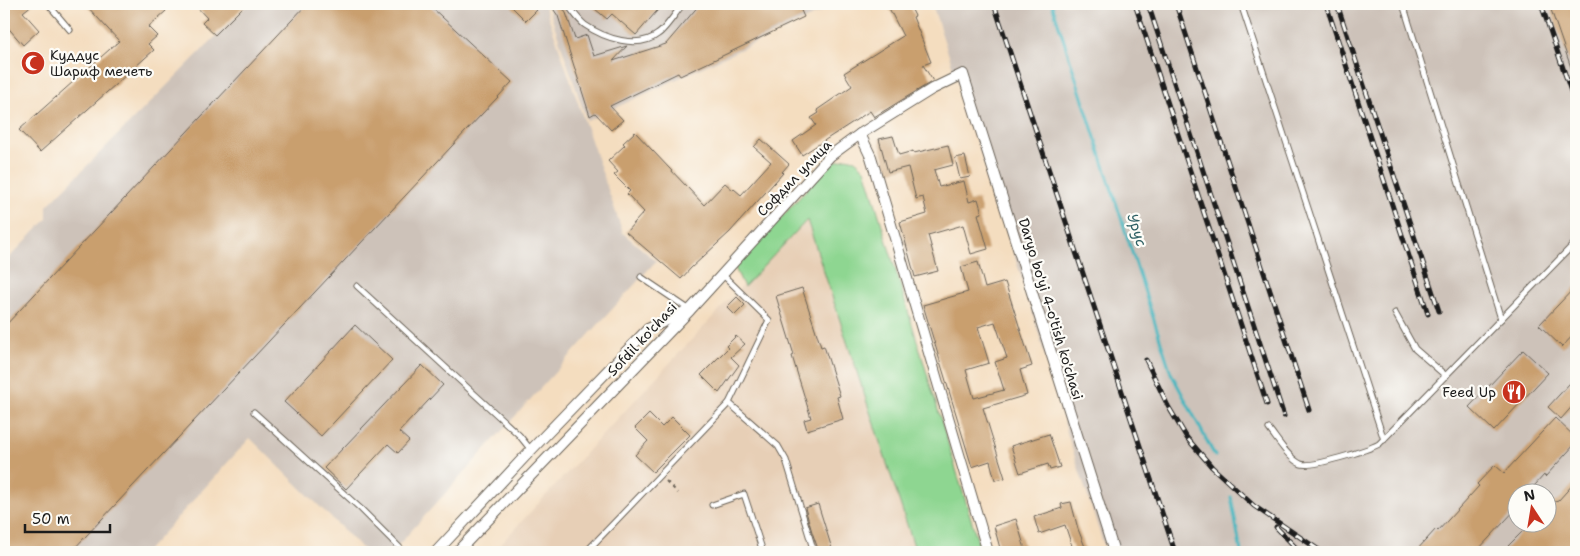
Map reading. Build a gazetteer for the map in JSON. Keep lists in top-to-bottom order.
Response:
{
  "streets": {
    "street": ["Софдил улица", "Daryo bo'yi 4-o'tish ko'chasi", "Sofdil ko'chasi"]
  },
  "crossings": [
    ["Софдил улица", "Daryo bo'yi 4-o'tish ko'chasi"],
    ["Софдил улица", "Sofdil ko'chasi"]
  ],
  "water": ["Урус"],
  "places": {
    "mosque": ["Куддус Шариф мечеть"],
    "restaurant": ["Feed Up"]
  },
  "scale_bar": "50 m",
  "north": "top"
}
